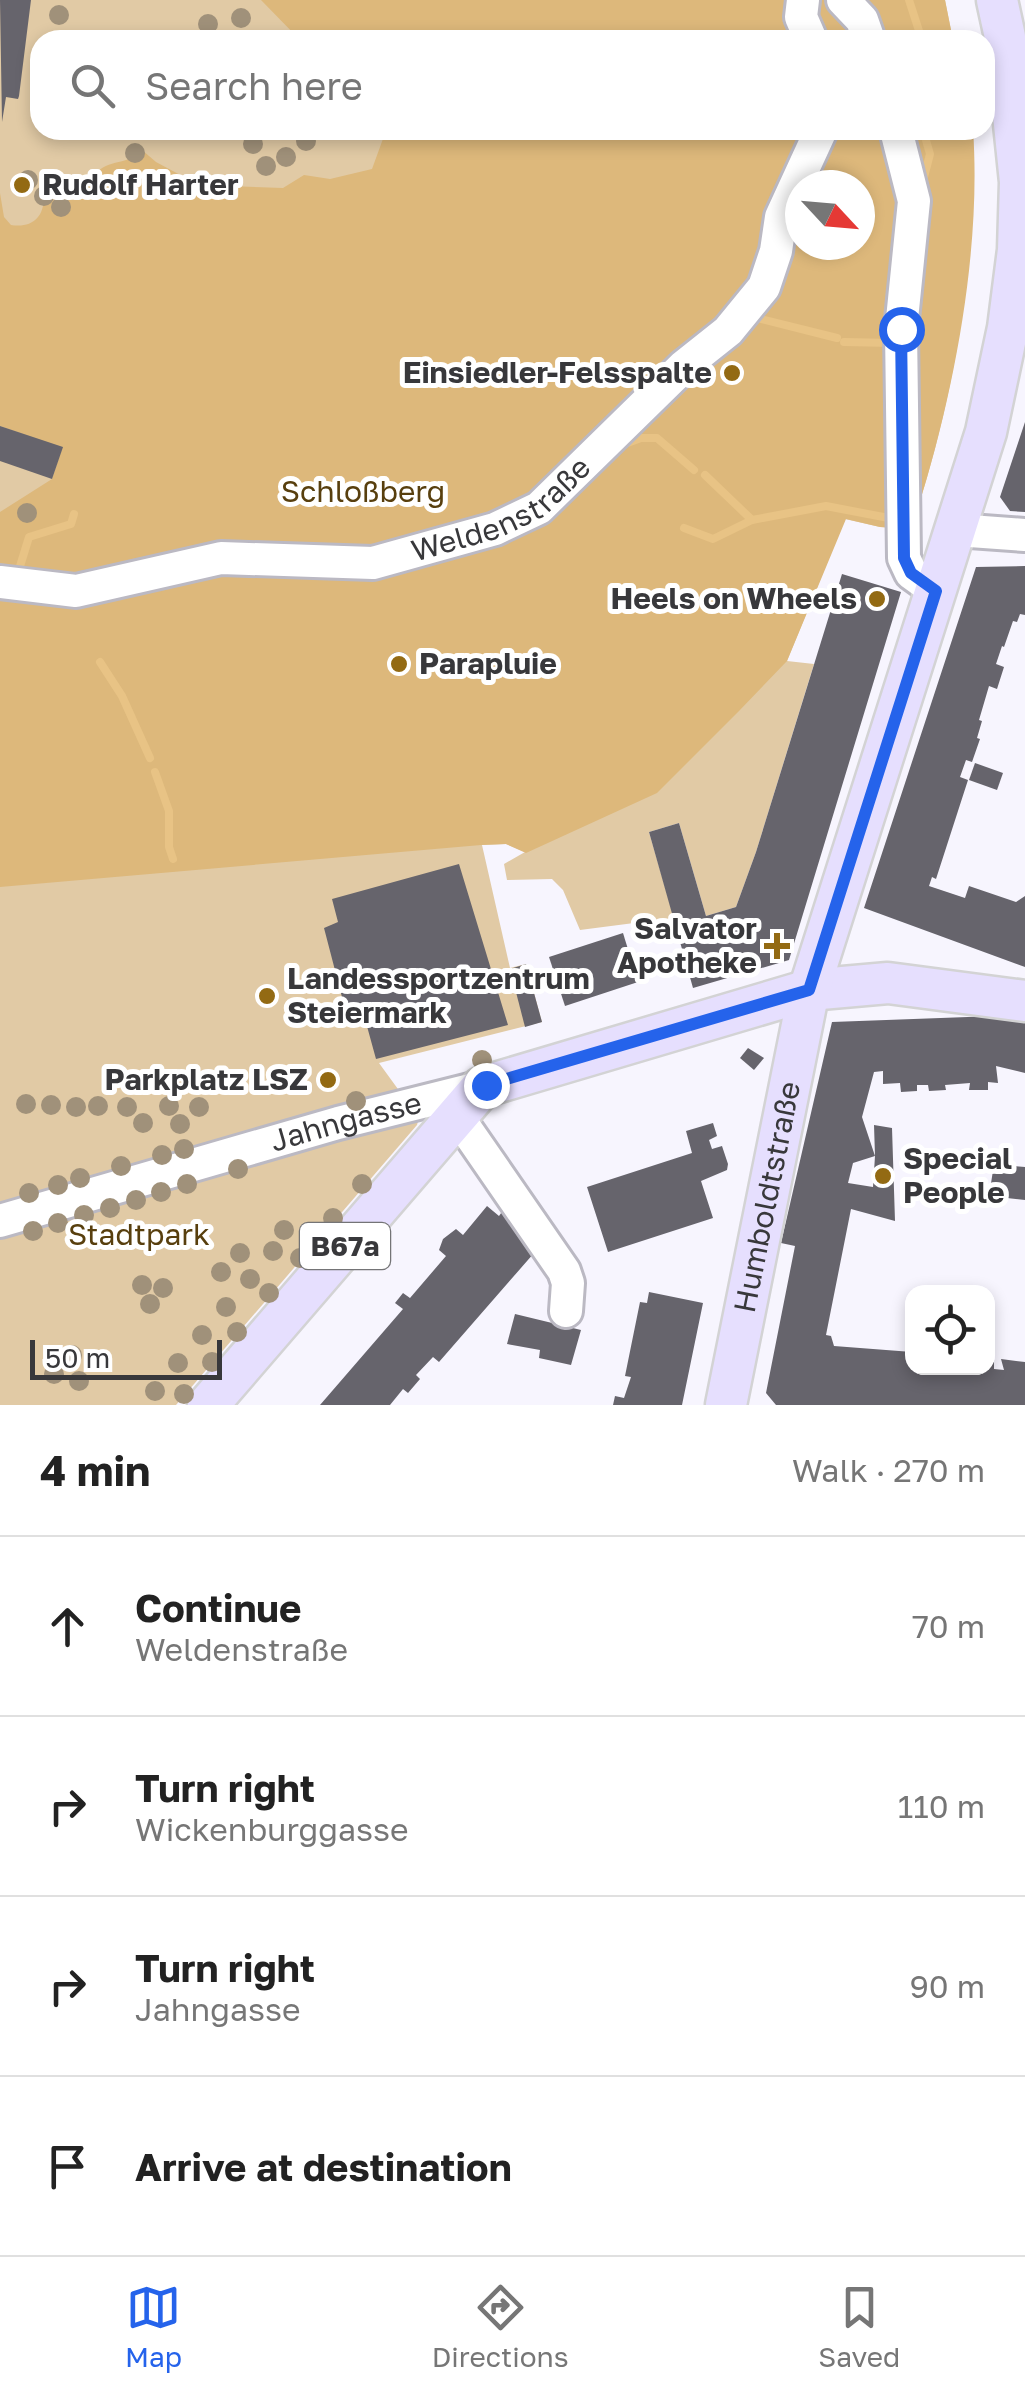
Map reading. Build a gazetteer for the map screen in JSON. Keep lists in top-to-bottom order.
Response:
{
  "streets": {
    "main road": ["Jahngasse", "Humboldtstraße", "B67a"],
    "street": ["Weldenstraße"]
  },
  "crossings": [
    ["Jahngasse", "Humboldtstraße"],
    ["Jahngasse", "B67a"]
  ],
  "parks": ["Schloßberg", "Stadtpark"],
  "places": {
    "other": [
      "Rudolf Harter",
      "Einsiedler-Felsspalte",
      "Heels on Wheels",
      "Parapluie",
      "Landessportzentrum Steiermark",
      "Parkplatz LSZ",
      "Special People"
    ],
    "health": ["Salvator Apotheke"]
  },
  "scale_bar": "50 m",
  "north": "bottom right",
  "page": {
    "search": "Search here",
    "scale": "50 m",
    "heading": ["4 min", "Walk · 270 m"],
    "list": [
      ["Continue", "Weldenstraße", "70 m"],
      ["Turn right", "Wickenburggasse", "110 m"],
      ["Turn right", "Jahngasse", "90 m"],
      "Arrive at destination"
    ],
    "nav": ["Map", "Directions", "Saved"]
  }
}
